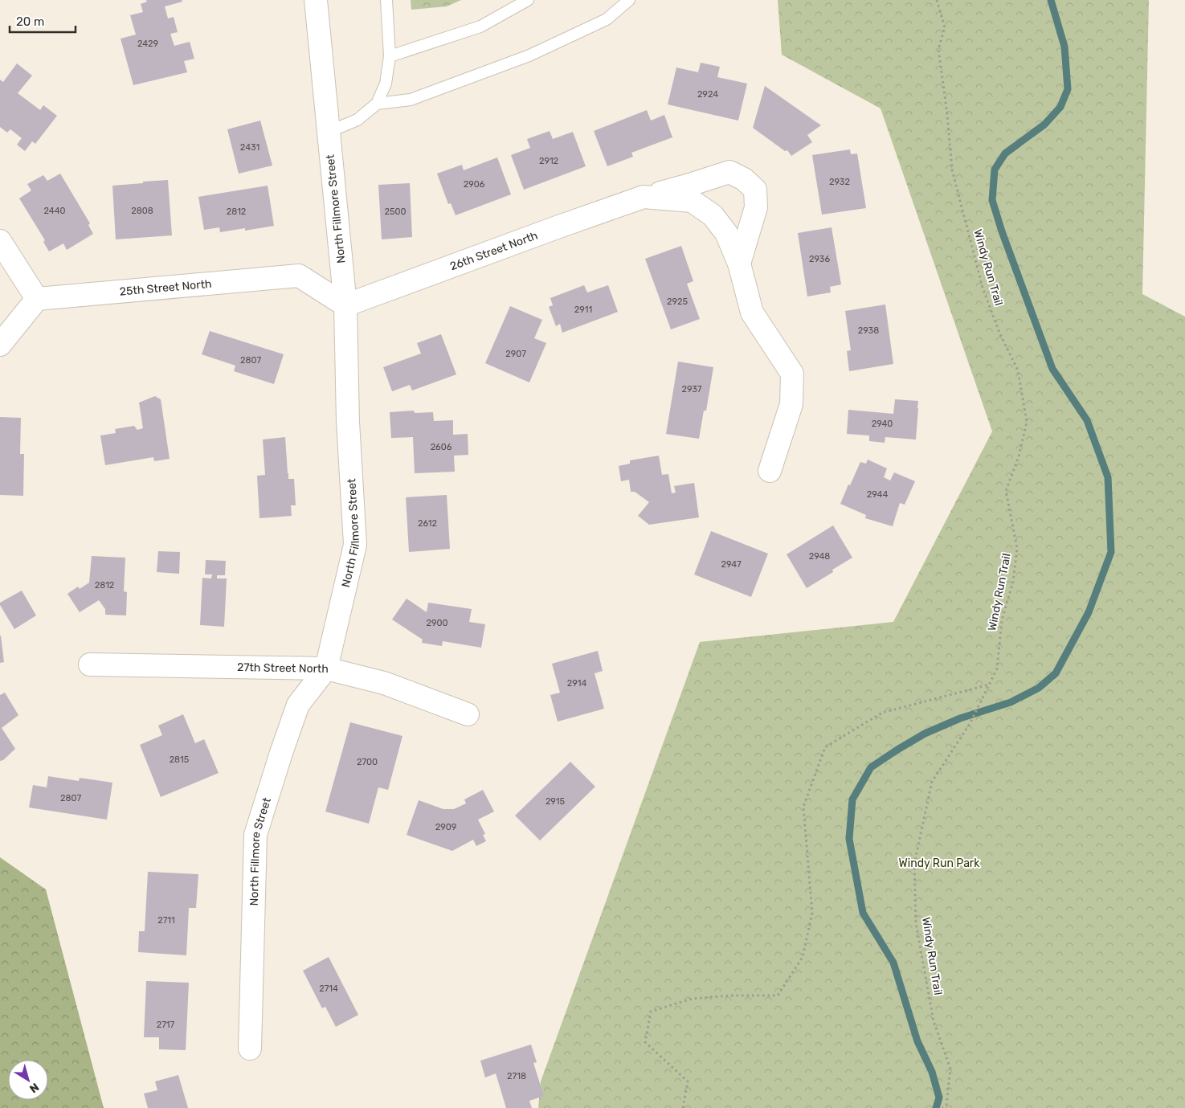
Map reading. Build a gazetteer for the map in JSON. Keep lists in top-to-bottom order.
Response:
{
  "streets": {
    "street": [
      "North Fillmore Street",
      "26th Street North",
      "25th Street North",
      "27th Street North"
    ],
    "path": ["Windy Run Trail"]
  },
  "crossings": [
    ["North Fillmore Street", "26th Street North"],
    ["North Fillmore Street", "25th Street North"],
    ["North Fillmore Street", "27th Street North"],
    ["26th Street North", "25th Street North"]
  ],
  "parks": ["Windy Run Park"],
  "house_numbers": [
    "2429",
    "2924",
    "2431",
    "2912",
    "2932",
    "2906",
    "2440",
    "2808",
    "2812",
    "2500",
    "2936",
    "2925",
    "2911",
    "2938",
    "2907",
    "2807",
    "2937",
    "2940",
    "2606",
    "2944",
    "2612",
    "2948",
    "2947",
    "2812",
    "2900",
    "2914",
    "2815",
    "2700",
    "2807",
    "2915",
    "2909",
    "2711",
    "2714",
    "2717",
    "2718"
  ],
  "scale_bar": "20 m",
  "north": "bottom right"
}
